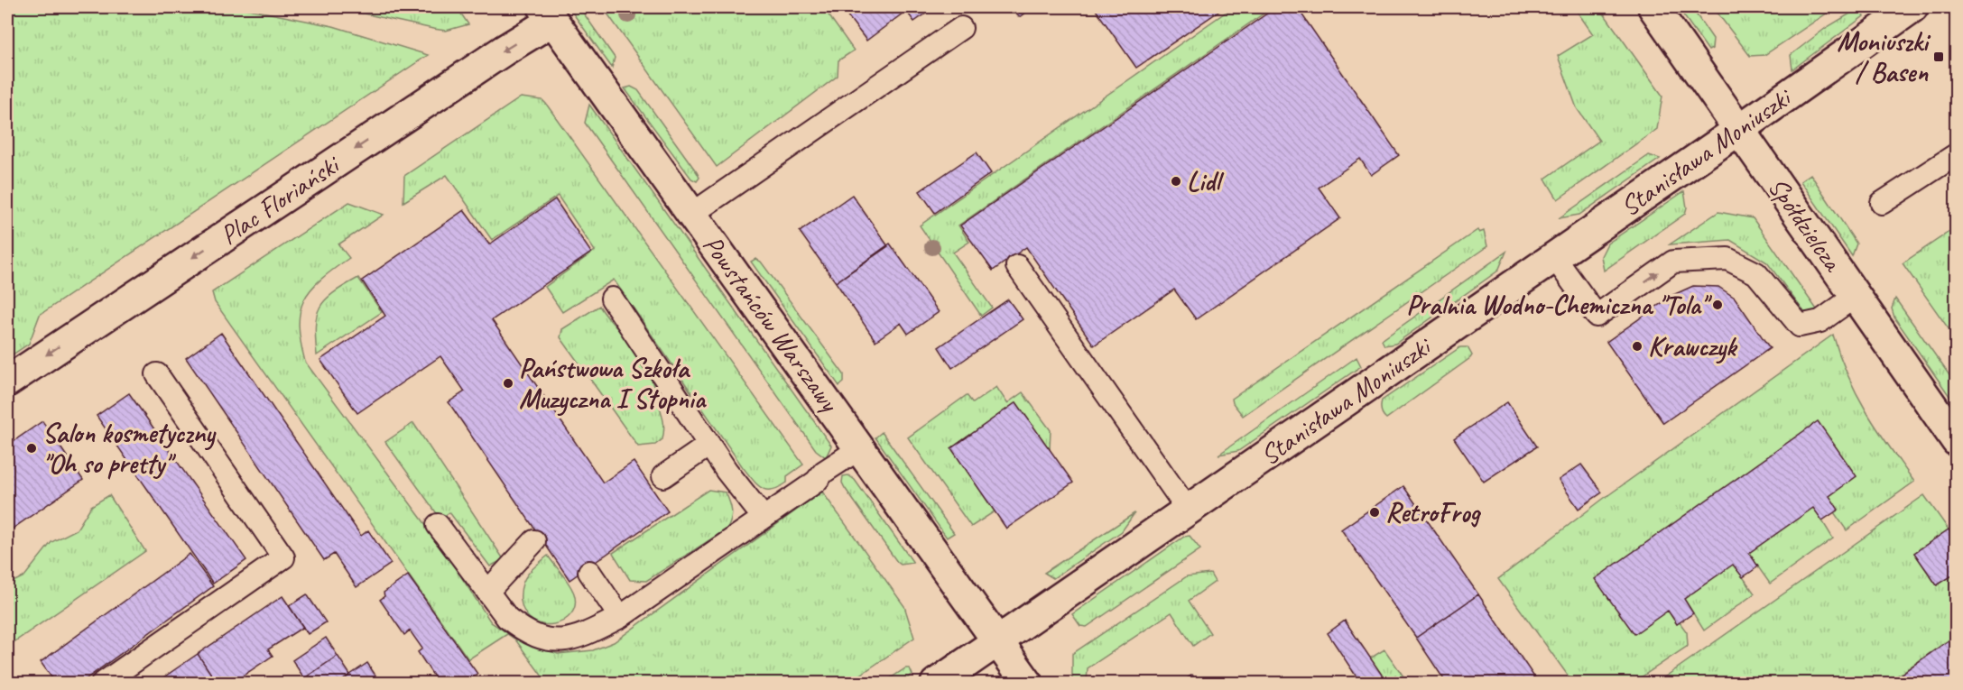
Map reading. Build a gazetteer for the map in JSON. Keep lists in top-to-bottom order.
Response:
{
  "streets": {
    "street": [
      "Stanisława Moniuszki",
      "Plac Floriański",
      "Spółdzielcza",
      "Powstańców Warszawy"
    ]
  },
  "crossings": [
    ["Stanisława Moniuszki", "Spółdzielcza"],
    ["Stanisława Moniuszki", "Powstańców Warszawy"],
    ["Plac Floriański", "Powstańców Warszawy"]
  ],
  "one_way": ["Plac Floriański"],
  "places": {
    "transit": ["Moniuszki / Basen"],
    "other": [
      "Lidl",
      "Pralnia Wodno-Chemiczna \"Tola\"",
      "Krawczyk",
      "Państwowa Szkoła Muzyczna I Stopnia",
      "Salon kosmetyczny \"Oh so pretty\"",
      "RetroFrog"
    ]
  }
}
